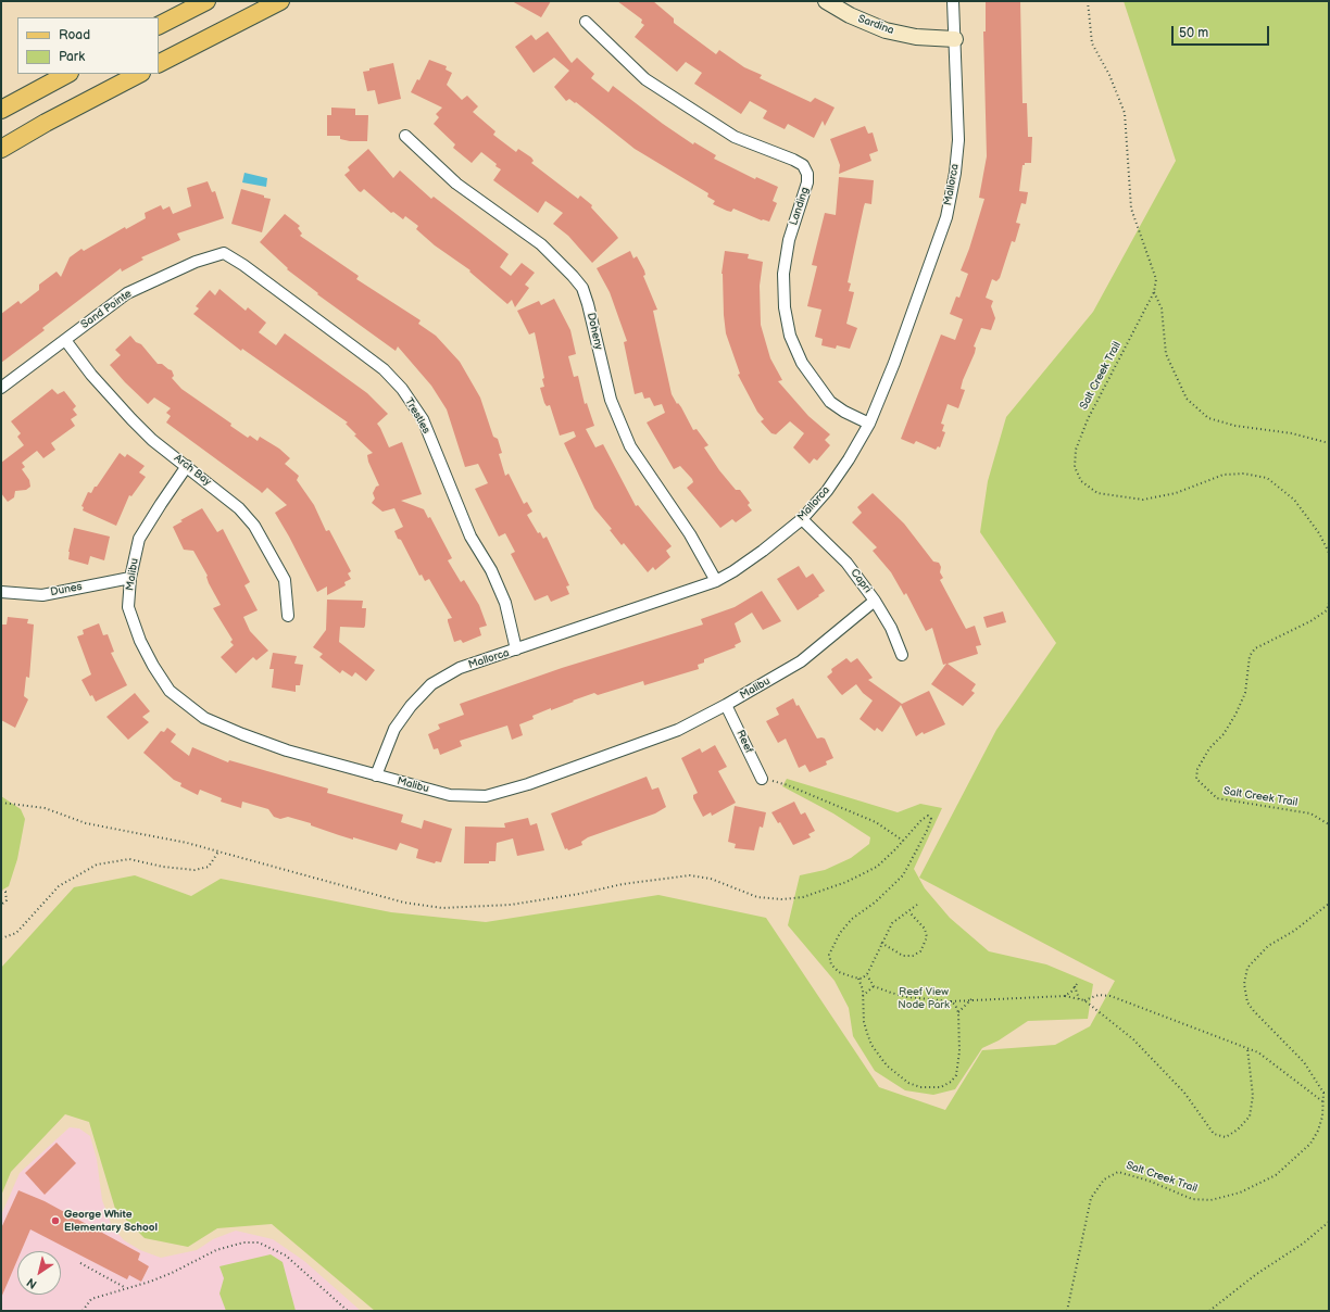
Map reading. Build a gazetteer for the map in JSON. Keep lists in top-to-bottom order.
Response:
{
  "streets": {
    "street": [
      "Sardina",
      "Mallorca",
      "Landing",
      "Sand Pointe",
      "Doheny",
      "Trestles",
      "Arch Bay",
      "Malibu",
      "Capri",
      "Dunes",
      "Reef"
    ],
    "path": ["Salt Creek Trail"]
  },
  "crossings": [
    ["Sardina", "Mallorca"],
    ["Mallorca", "Landing"],
    ["Mallorca", "Doheny"],
    ["Mallorca", "Trestles"],
    ["Mallorca", "Malibu"],
    ["Mallorca", "Capri"],
    ["Sand Pointe", "Trestles"],
    ["Sand Pointe", "Arch Bay"],
    ["Arch Bay", "Malibu"],
    ["Malibu", "Capri"],
    ["Malibu", "Dunes"],
    ["Malibu", "Reef"]
  ],
  "parks": ["Reef View Node Park"],
  "places": ["George White Elementary School"],
  "legend": ["Road", "Park"],
  "scale_bar": "50 m",
  "north": "bottom left"
}
